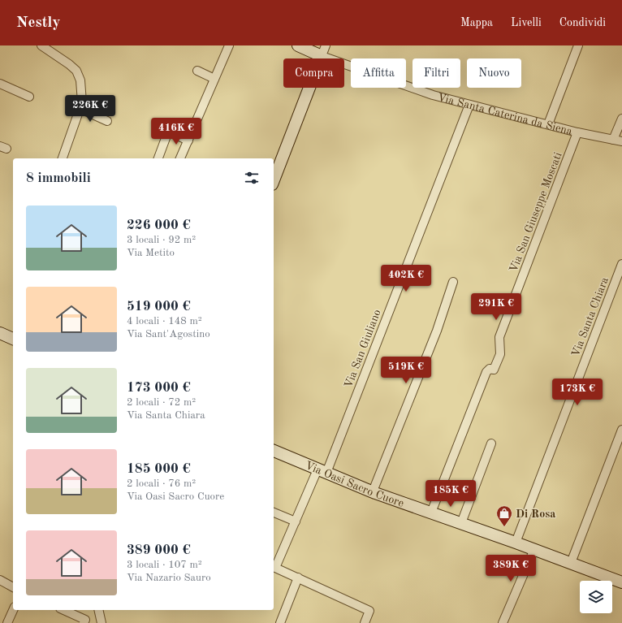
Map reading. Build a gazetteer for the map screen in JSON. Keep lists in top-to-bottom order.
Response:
{
  "streets": {
    "street": [
      "Via Santa Caterina da Siena",
      "Via San Giuseppe Moscati",
      "Via Santa Chiara",
      "Via San Giuliano",
      "Via Oasi Sacro Cuore"
    ]
  },
  "crossings": [
    ["Via Santa Caterina da Siena", "Via San Giuseppe Moscati"],
    ["Via Santa Caterina da Siena", "Via San Giuliano"],
    ["Via San Giuseppe Moscati", "Via Oasi Sacro Cuore"],
    ["Via Santa Chiara", "Via Oasi Sacro Cuore"],
    ["Via San Giuliano", "Via Oasi Sacro Cuore"]
  ],
  "places": {
    "shop": ["Di Rosa"]
  },
  "page": {
    "header": "Nestly",
    "nav": ["Mappa", "Livelli", "Condividi"],
    "chip": [
      "Compra",
      "Affitta",
      "Filtri",
      "Nuovo"
    ],
    "price": [
      "226K €",
      "416K €",
      "402K €",
      "291K €",
      "519K €",
      "173K €",
      "185K €",
      "389K €"
    ],
    "heading": "8 immobili",
    "list": [
      {
        "name": "226 000 €",
        "note": "3 locali · 92 m² · Via Metito"
      },
      {
        "name": "519 000 €",
        "note": "4 locali · 148 m² · Via Sant'Agostino"
      },
      {
        "name": "173 000 €",
        "note": "2 locali · 72 m² · Via Santa Chiara"
      },
      {
        "name": "185 000 €",
        "note": "2 locali · 76 m² · Via Oasi Sacro Cuore"
      },
      {
        "name": "389 000 €",
        "note": "3 locali · 107 m² · Via Nazario Sauro"
      }
    ]
  }
}
